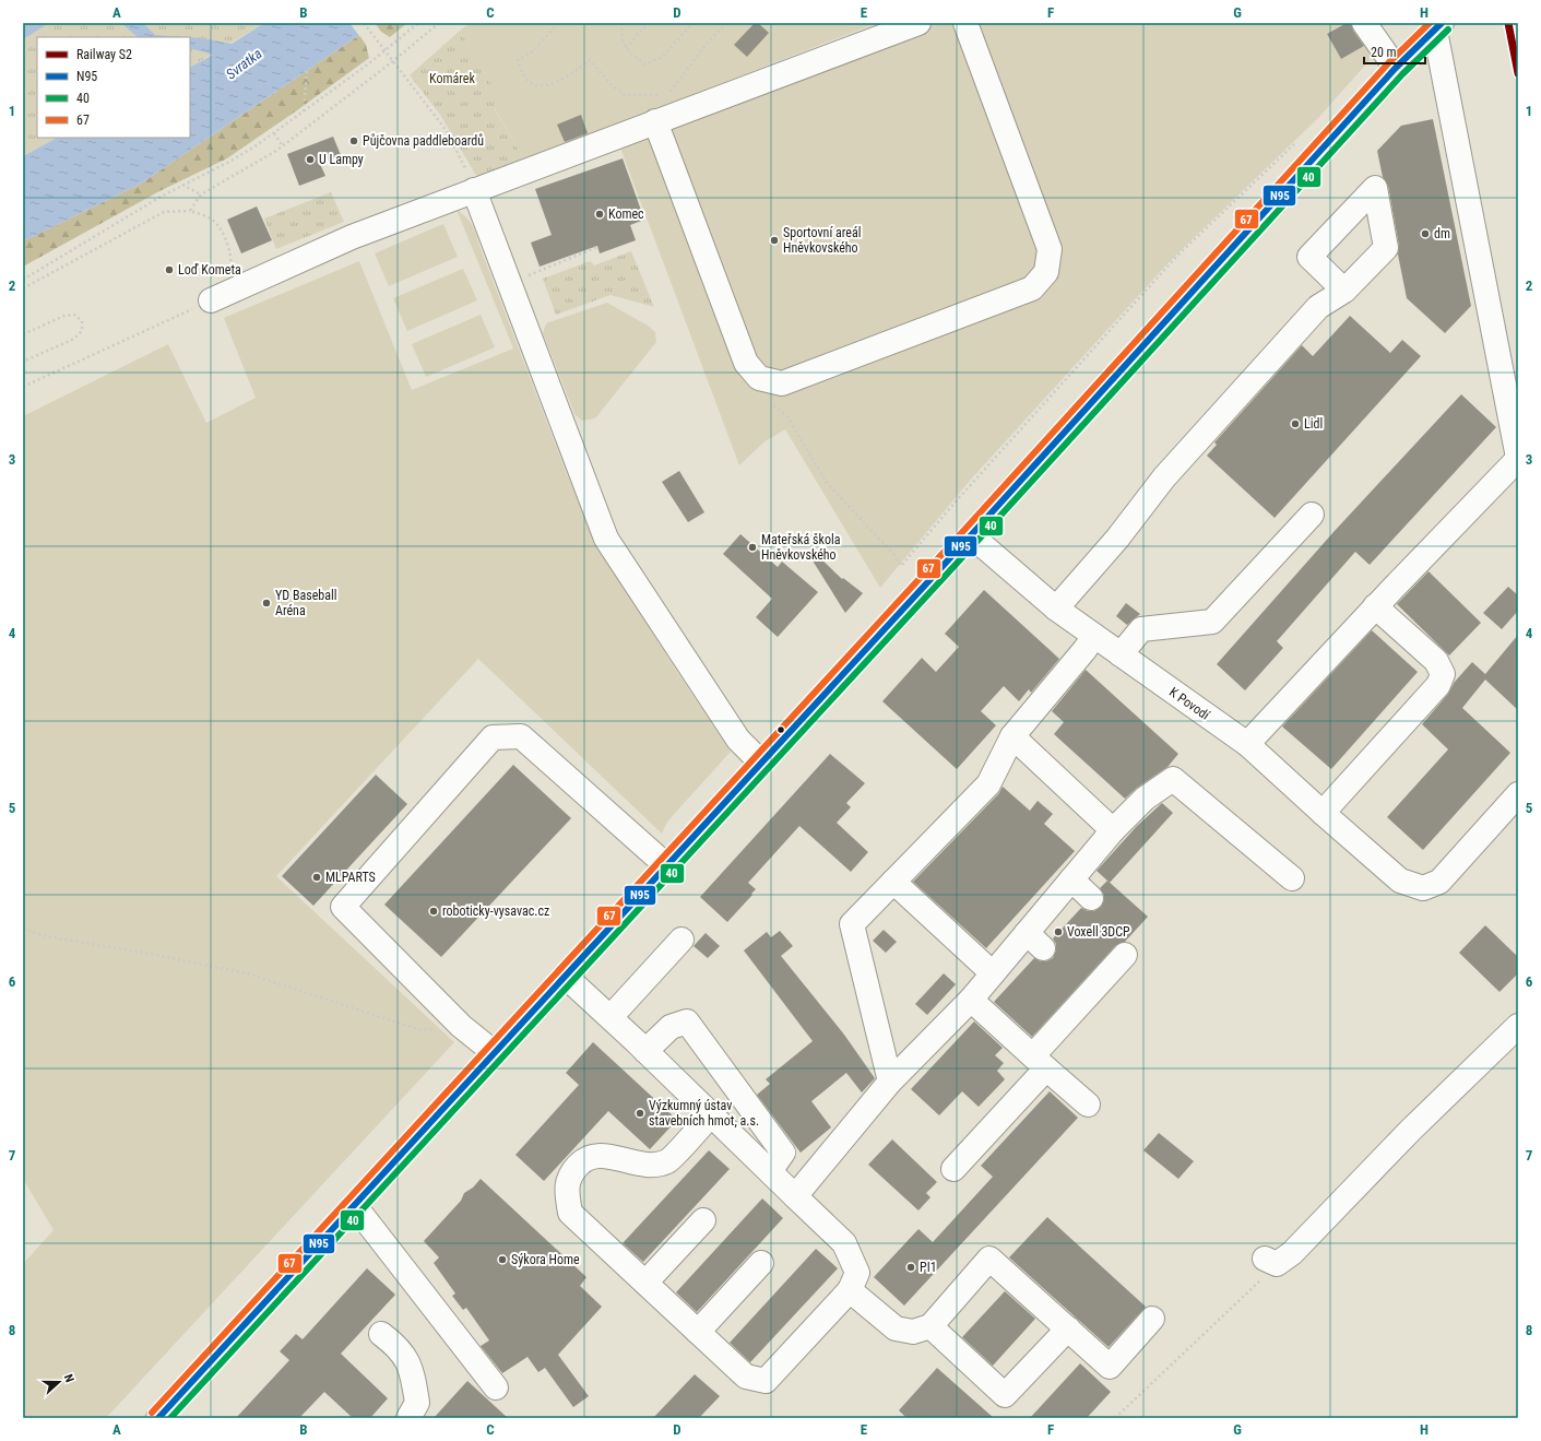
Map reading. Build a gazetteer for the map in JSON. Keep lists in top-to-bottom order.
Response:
{
  "streets": {
    "main road": ["K Povodí"]
  },
  "water": ["Svratka"],
  "parks": ["Komárek"],
  "places": [
    "Půjčovna paddleboardů",
    "U Lampy",
    "Komec",
    "dm",
    "Sportovní areál Hněvkovského",
    "Loď Kometa",
    "Lidl",
    "Mateřská škola Hněvkovského",
    "YD Baseball Aréna",
    "MLPARTS",
    "roboticky-vysavac.cz",
    "Voxell 3DCP",
    "Výzkumný ústav stavebních hmot, a.s.",
    "Sýkora Home",
    "PI1"
  ],
  "lines": [
    "rail line S2",
    "transit line N95",
    "transit line 67",
    "transit line 40"
  ],
  "legend": [
    "Railway S2",
    "N95",
    "40",
    "67"
  ],
  "scale_bar": "20 m",
  "north": "right",
  "grid": {
    "columns": [
      "A",
      "B",
      "C",
      "D",
      "E",
      "F",
      "G",
      "H"
    ],
    "rows": [
      "1",
      "2",
      "3",
      "4",
      "5",
      "6",
      "7",
      "8"
    ]
  }
}
